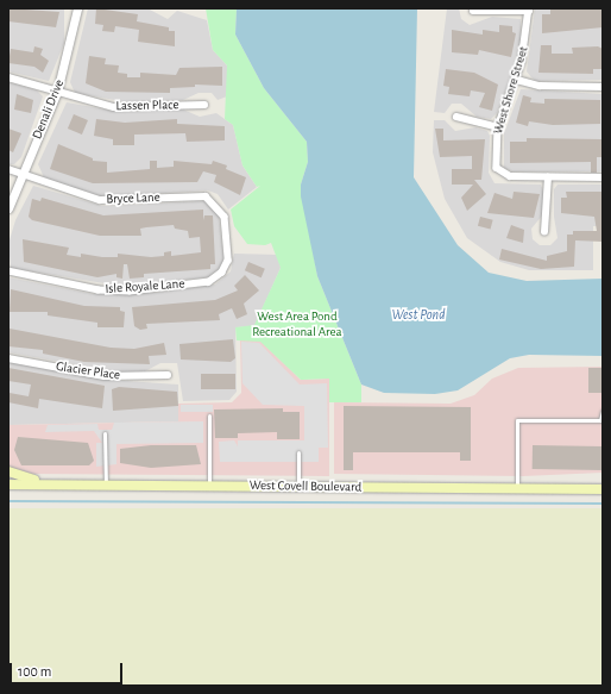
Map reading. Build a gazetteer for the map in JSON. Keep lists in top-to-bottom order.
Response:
{
  "streets": {
    "main road": ["West Covell Boulevard"],
    "street": [
      "West Shore Street",
      "Lassen Place",
      "Denali Drive",
      "Bryce Lane",
      "Isle Royale Lane",
      "Glacier Place"
    ]
  },
  "crossings": [
    ["Lassen Place", "Denali Drive"],
    ["Denali Drive", "Bryce Lane"],
    ["Bryce Lane", "Isle Royale Lane"]
  ],
  "water": ["West Pond"],
  "parks": ["West Area Pond Recreational Area"],
  "scale_bar": "100 m"
}
